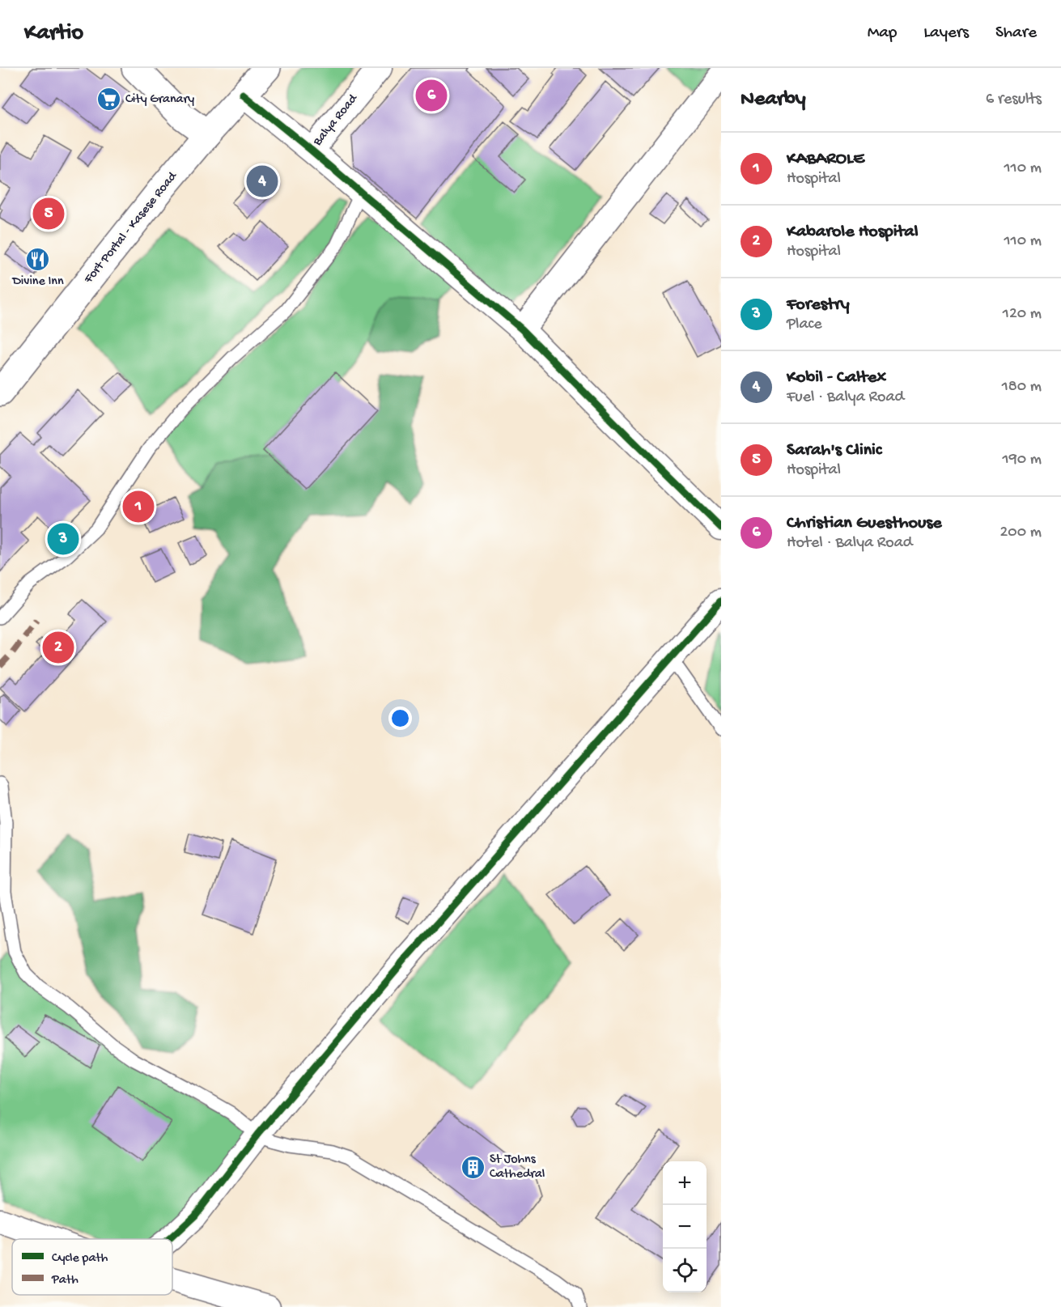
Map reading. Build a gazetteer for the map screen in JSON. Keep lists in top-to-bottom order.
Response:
{
  "streets": {
    "main road": ["Fort Portal - Kasese Road"],
    "street": ["Balya Road"]
  },
  "places": {
    "supermarket": ["City Granary"],
    "restaurant": ["Divine Inn"],
    "building": ["St Johns Cathedral"]
  },
  "legend": ["Cycle path", "Path"],
  "page": {
    "header": "Kartio",
    "nav": ["Map", "Layers", "Share"],
    "heading": ["Nearby", "6 results"],
    "pins": [
      "6",
      "4",
      "5",
      "1",
      "3",
      "2"
    ],
    "list": [
      {
        "mark": "1",
        "name": "KABAROLE",
        "note": "Hospital",
        "value": "110 m"
      },
      {
        "mark": "2",
        "name": "Kabarole Hospital",
        "note": "Hospital",
        "value": "110 m"
      },
      {
        "mark": "3",
        "name": "Forestry",
        "note": "Place",
        "value": "120 m"
      },
      {
        "mark": "4",
        "name": "Kobil - Caltex",
        "note": "Fuel · Balya Road",
        "value": "180 m"
      },
      {
        "mark": "5",
        "name": "Sarah's Clinic",
        "note": "Hospital",
        "value": "190 m"
      },
      {
        "mark": "6",
        "name": "Christian Guesthouse",
        "note": "Hotel · Balya Road",
        "value": "200 m"
      }
    ],
    "map_buttons": ["+", "−"]
  }
}
